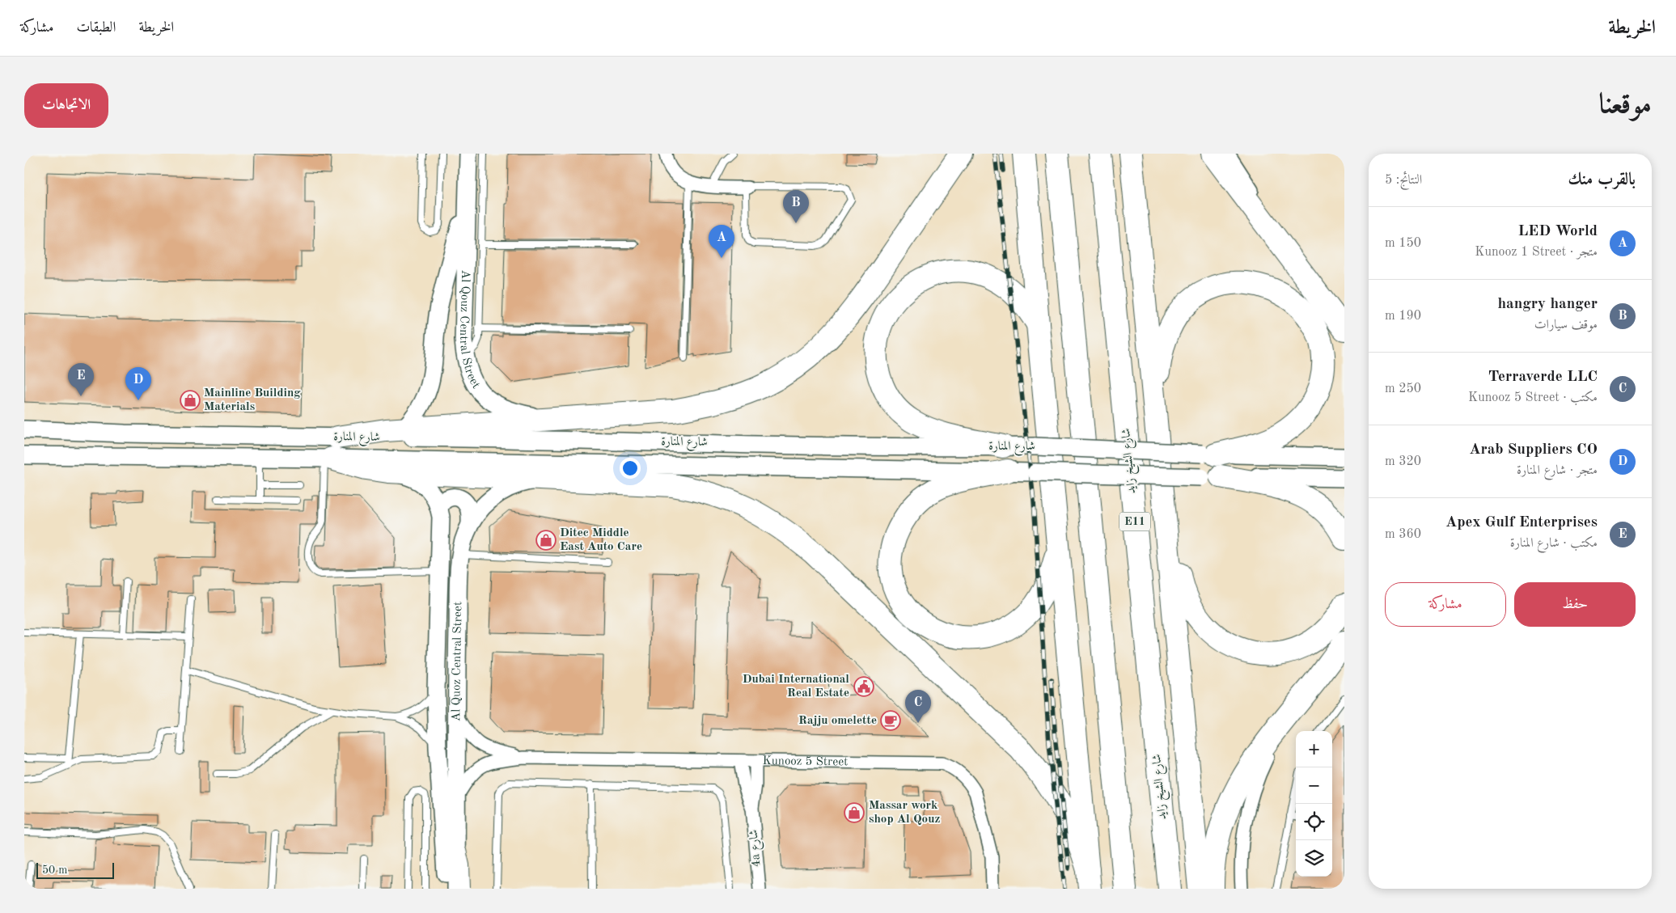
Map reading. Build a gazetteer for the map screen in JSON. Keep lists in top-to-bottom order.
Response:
{
  "streets": {
    "highway": ["شارع الشيخ زايد", "E11"],
    "main road": ["Al Qouz Central Street", "شارع المنارة", "Al Quoz Central Street"],
    "street": ["Kunooz 5 Street", "4a شارع"]
  },
  "crossings": [
    ["Al Quoz Central Street", "Kunooz 5 Street"],
    ["Kunooz 5 Street", "4a شارع"]
  ],
  "places": {
    "shop": ["Mainline Building Materials", "Ditec Middle East Auto Care", "Massar work shop Al Qouz"],
    "public building": ["Dubai International Real Estate"],
    "cafe": ["Rajju omelette"]
  },
  "scale_bar": "50 m",
  "page": {
    "header": "الخريطة",
    "nav": ["الخريطة", "الطبقات", "مشاركة"],
    "title": "موقعنا",
    "buttons": [
      "الاتجاهات",
      ["حفظ", "مشاركة"]
    ],
    "heading": ["بالقرب منك", "النتائج: 5"],
    "pins": [
      "B",
      "A",
      "E",
      "D",
      "C"
    ],
    "list": [
      {
        "mark": "A",
        "name": "LED World",
        "note": "متجر · Kunooz 1 Street",
        "value": "150 m"
      },
      {
        "mark": "B",
        "name": "hangry hanger",
        "note": "موقف سيارات",
        "value": "190 m"
      },
      {
        "mark": "C",
        "name": "Terraverde LLC",
        "note": "مكتب · Kunooz 5 Street",
        "value": "250 m"
      },
      {
        "mark": "D",
        "name": "Arab Suppliers CO",
        "note": "متجر · شارع المنارة",
        "value": "320 m"
      },
      {
        "mark": "E",
        "name": "Apex Gulf Enterprises",
        "note": "مكتب · شارع المنارة",
        "value": "360 m"
      }
    ],
    "map_buttons": ["+", "−"],
    "scale": "50 m"
  }
}
